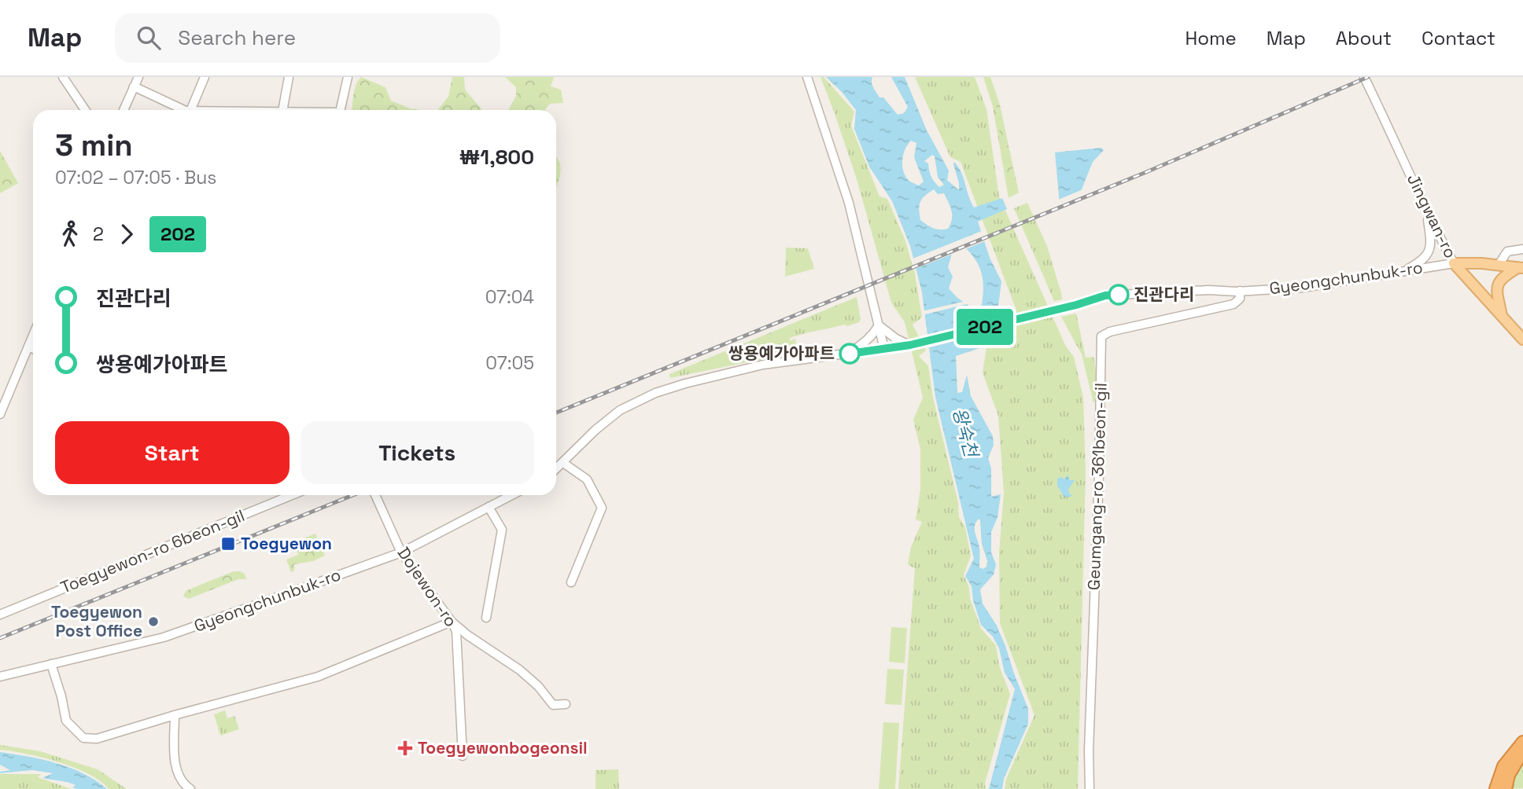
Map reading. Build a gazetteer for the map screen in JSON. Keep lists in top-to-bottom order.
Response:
{
  "streets": {
    "main road": ["Jingwan-ro", "Gyeongchunbuk-ro"],
    "street": ["Geumgang-ro 361beon-gil", "Toegyewon-ro 6beon-gil", "Dojewon-ro"]
  },
  "crossings": [
    ["Jingwan-ro", "Gyeongchunbuk-ro"],
    ["Gyeongchunbuk-ro", "Geumgang-ro 361beon-gil"],
    ["Gyeongchunbuk-ro", "Dojewon-ro"]
  ],
  "water": ["왕숙천"],
  "places": {
    "other": ["진관다리", "쌍용예가아파트", "Toegyewon Post Office"],
    "transit": ["Toegyewon"],
    "health": ["Toegyewonbogeonsil"]
  },
  "lines": ["bus line 202"],
  "page": {
    "header": "Map",
    "search": "Search here",
    "nav": [
      "Home",
      "Map",
      "About",
      "Contact"
    ],
    "on_map": "202",
    "heading": ["3 min", "07:02 – 07:05 · Bus", "₩1,800"],
    "legs": ["2", "202"],
    "list": [
      {
        "name": "진관다리",
        "value": "07:04"
      },
      {
        "name": "쌍용예가아파트",
        "value": "07:05"
      }
    ],
    "buttons": ["Start", "Tickets"]
  }
}
